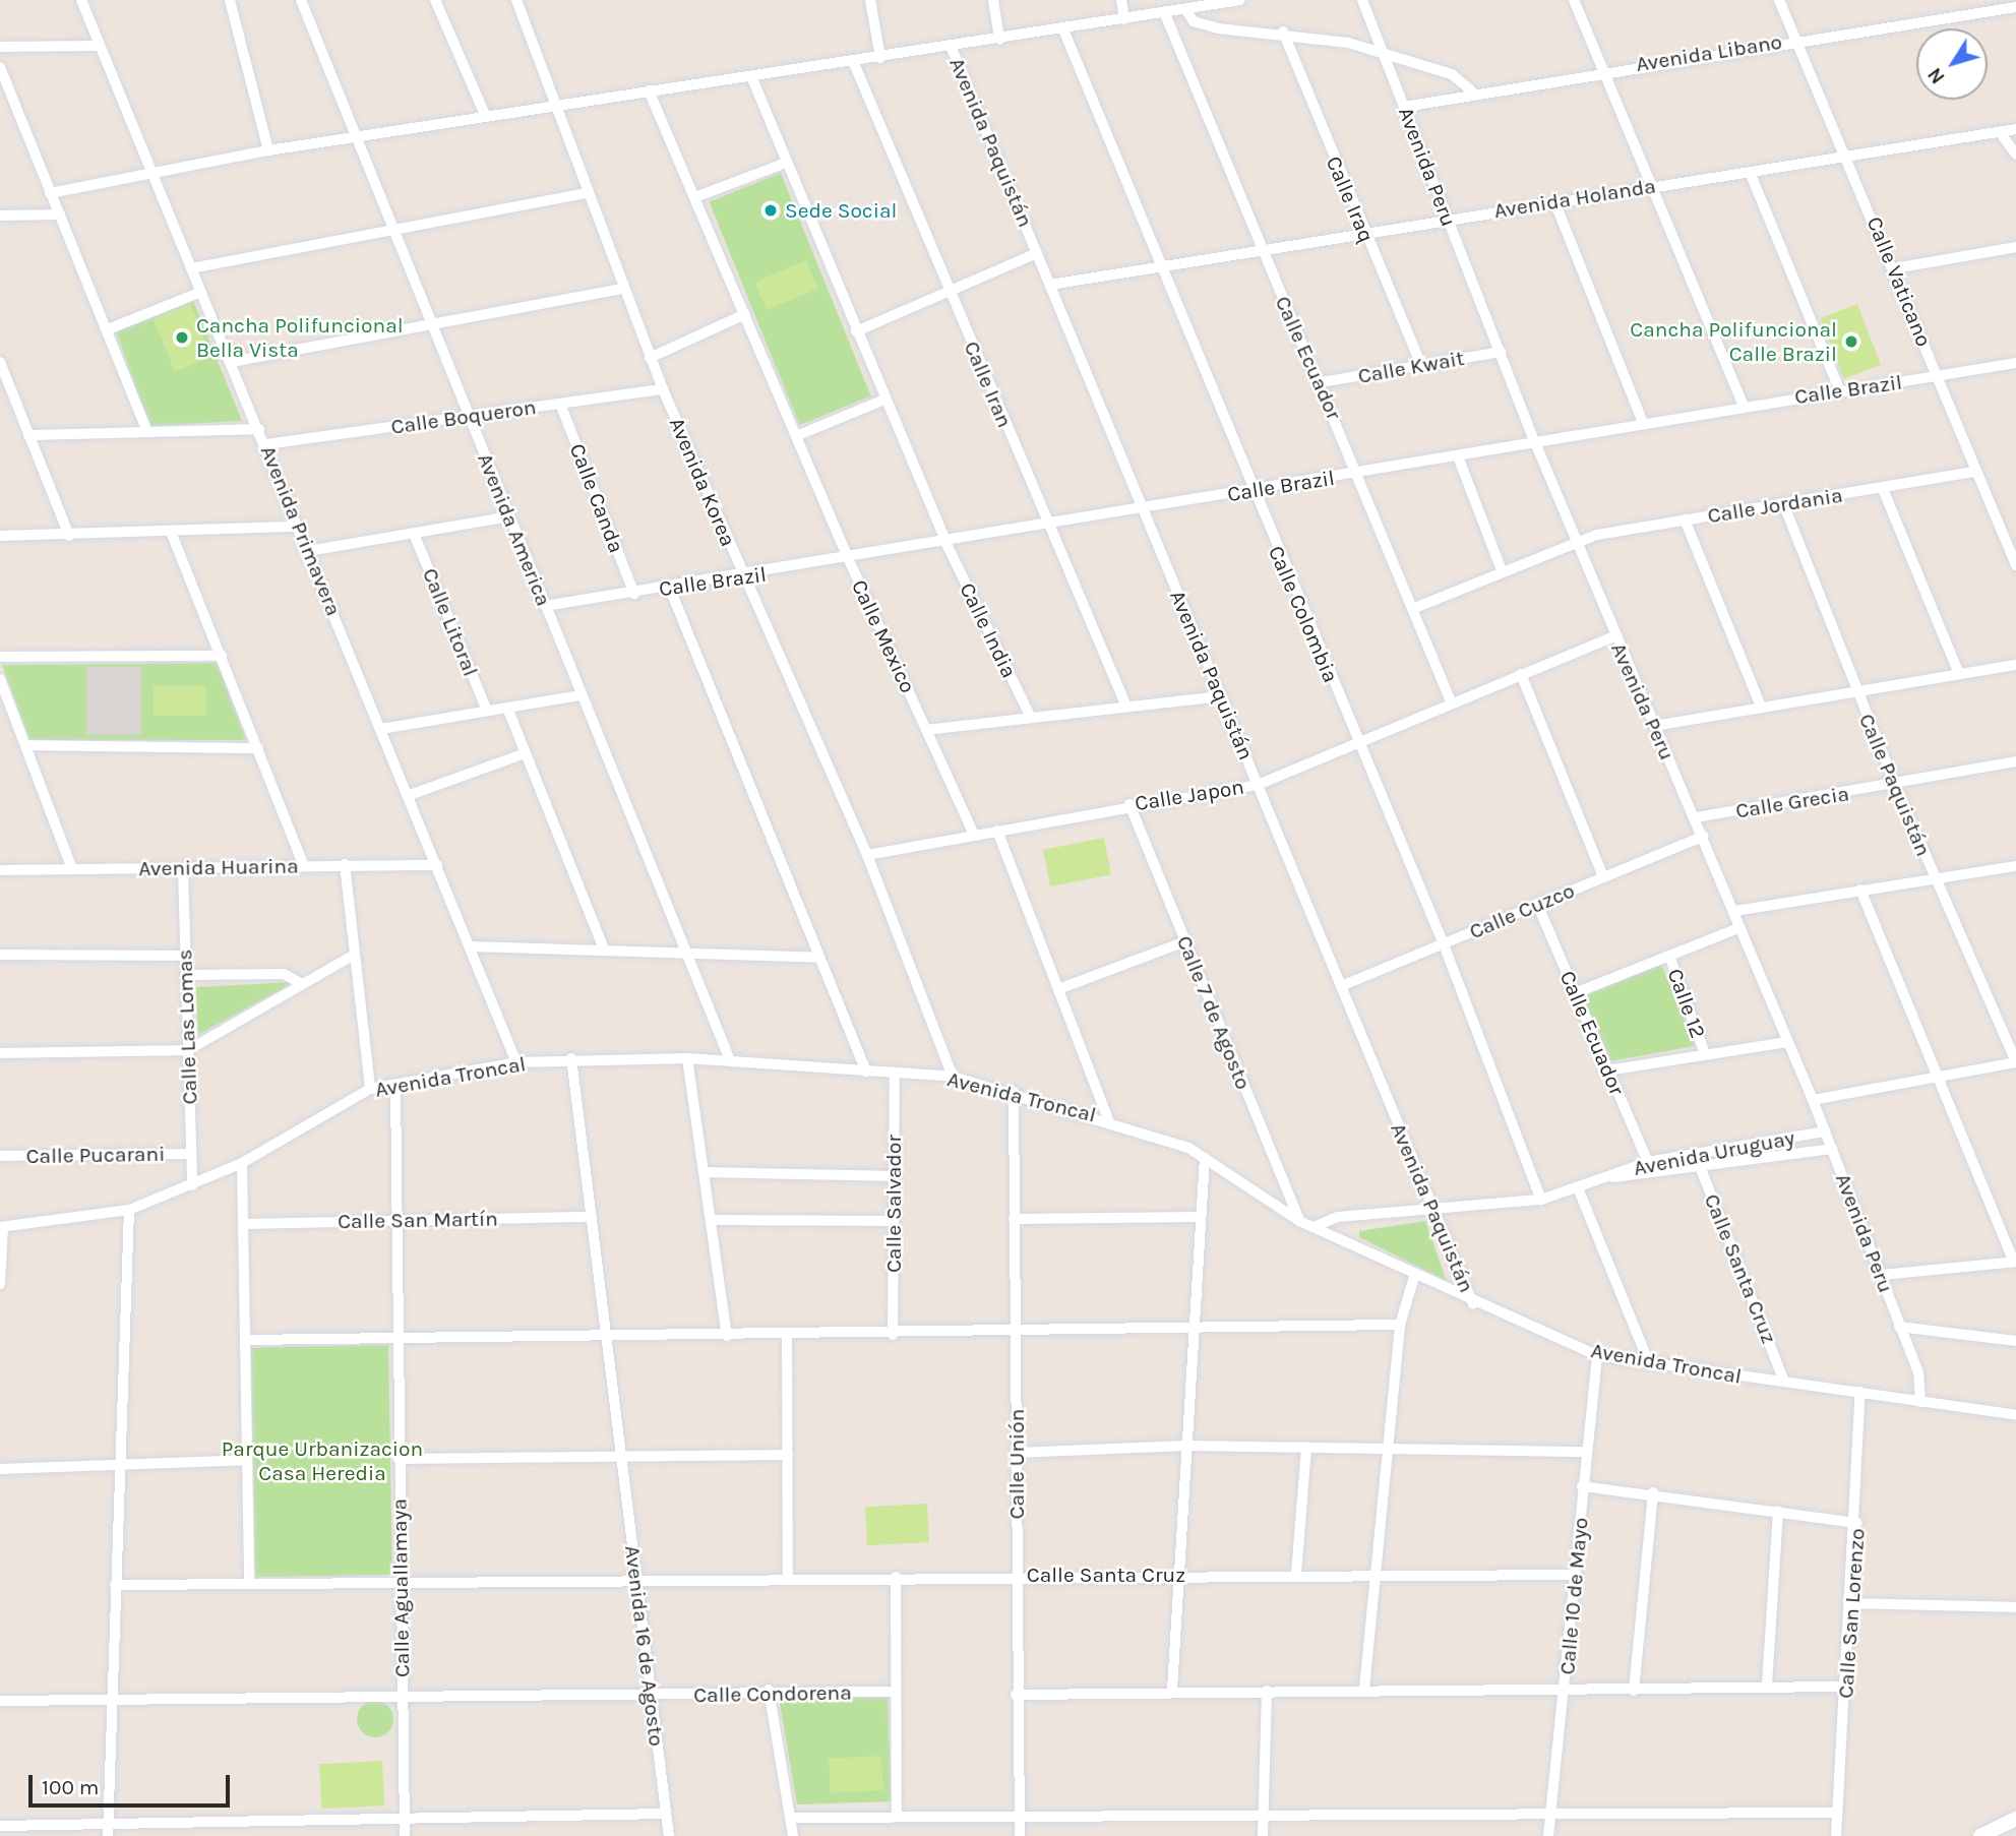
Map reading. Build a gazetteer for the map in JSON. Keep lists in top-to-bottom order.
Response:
{
  "streets": {
    "street": [
      "Avenida Libano",
      "Avenida Paquistán",
      "Avenida Peru",
      "Avenida Holanda",
      "Calle Iraq",
      "Calle Vaticano",
      "Calle Ecuador",
      "Calle Kwait",
      "Calle Iran",
      "Calle Brazil",
      "Calle Boqueron",
      "Avenida Korea",
      "Calle Canda",
      "Calle Jordania",
      "Avenida America",
      "Avenida Primavera",
      "Calle Colombia",
      "Calle Litoral",
      "Calle India",
      "Calle Mexico",
      "Calle Paquistán",
      "Calle Japon",
      "Calle Grecia",
      "Avenida Huarina",
      "Calle Cuzco",
      "Calle 12",
      "Calle 7 de Agosto",
      "Calle Las Lomas",
      "Avenida Troncal",
      "Avenida Uruguay",
      "Calle Pucarani",
      "Calle Salvador",
      "Calle San Martín",
      "Calle Santa Cruz",
      "Calle Unión",
      "Calle Aguallamaya",
      "Calle 10 de Mayo",
      "Calle San Lorenzo",
      "Avenida 16 de Agosto",
      "Calle Condorena"
    ]
  },
  "crossings": [
    ["Avenida Libano", "Avenida Peru"],
    ["Avenida Libano", "Calle Vaticano"],
    ["Avenida Paquistán", "Avenida Holanda"],
    ["Avenida Paquistán", "Calle Brazil"],
    ["Avenida Paquistán", "Calle Japon"],
    ["Avenida Paquistán", "Calle Cuzco"],
    ["Avenida Paquistán", "Avenida Troncal"],
    ["Avenida Paquistán", "Avenida Uruguay"],
    ["Avenida Peru", "Avenida Holanda"],
    ["Avenida Peru", "Calle Kwait"],
    ["Avenida Peru", "Calle Brazil"],
    ["Avenida Peru", "Calle Jordania"],
    ["Avenida Peru", "Calle Japon"],
    ["Avenida Peru", "Calle Grecia"],
    ["Avenida Peru", "Calle Cuzco"],
    ["Avenida Peru", "Avenida Troncal"],
    ["Avenida Peru", "Avenida Uruguay"],
    ["Avenida Holanda", "Calle Iraq"],
    ["Avenida Holanda", "Calle Vaticano"],
    ["Avenida Holanda", "Calle Ecuador"],
    ["Avenida Holanda", "Calle Colombia"],
    ["Calle Iraq", "Calle Kwait"],
    ["Calle Vaticano", "Calle Brazil"],
    ["Calle Vaticano", "Calle Jordania"],
    ["Calle Ecuador", "Calle Kwait"],
    ["Calle Ecuador", "Calle Brazil"],
    ["Calle Ecuador", "Calle Jordania"],
    ["Calle Ecuador", "Calle Japon"],
    ["Calle Ecuador", "Calle Cuzco"],
    ["Calle Ecuador", "Avenida Uruguay"],
    ["Calle Iran", "Calle Brazil"],
    ["Calle Brazil", "Avenida Korea"],
    ["Calle Brazil", "Calle Canda"],
    ["Calle Brazil", "Avenida America"],
    ["Calle Brazil", "Calle Colombia"],
    ["Calle Brazil", "Calle India"],
    ["Calle Brazil", "Calle Mexico"],
    ["Calle Boqueron", "Avenida Korea"],
    ["Calle Boqueron", "Calle Canda"],
    ["Calle Boqueron", "Avenida America"],
    ["Calle Boqueron", "Avenida Primavera"],
    ["Avenida Korea", "Calle Japon"],
    ["Avenida Korea", "Avenida Troncal"],
    ["Calle Jordania", "Calle Paquistán"],
    ["Avenida America", "Avenida Troncal"],
    ["Avenida Primavera", "Avenida Huarina"],
    ["Avenida Primavera", "Avenida Troncal"],
    ["Calle Colombia", "Calle Japon"],
    ["Calle Colombia", "Calle Cuzco"],
    ["Calle Colombia", "Avenida Uruguay"],
    ["Calle Mexico", "Calle Japon"],
    ["Calle Paquistán", "Calle Grecia"],
    ["Calle Japon", "Calle 7 de Agosto"],
    ["Avenida Huarina", "Calle Las Lomas"],
    ["Calle 7 de Agosto", "Avenida Troncal"],
    ["Calle Las Lomas", "Avenida Troncal"],
    ["Calle Las Lomas", "Calle Pucarani"],
    ["Avenida Troncal", "Avenida Uruguay"],
    ["Avenida Troncal", "Calle Salvador"],
    ["Avenida Troncal", "Calle Santa Cruz"],
    ["Avenida Troncal", "Calle Unión"],
    ["Avenida Troncal", "Calle Aguallamaya"],
    ["Avenida Troncal", "Calle 10 de Mayo"],
    ["Avenida Troncal", "Calle San Lorenzo"],
    ["Avenida Troncal", "Avenida 16 de Agosto"],
    ["Avenida Uruguay", "Calle Santa Cruz"],
    ["Calle San Martín", "Calle Aguallamaya"],
    ["Calle San Martín", "Avenida 16 de Agosto"],
    ["Calle Santa Cruz", "Calle Unión"],
    ["Calle Santa Cruz", "Calle Aguallamaya"],
    ["Calle Santa Cruz", "Calle 10 de Mayo"],
    ["Calle Santa Cruz", "Avenida 16 de Agosto"],
    ["Calle Aguallamaya", "Calle Condorena"],
    ["Avenida 16 de Agosto", "Calle Condorena"]
  ],
  "parks": ["Parque Urbanizacion Casa Heredia"],
  "places": ["Sede Social", "Cancha Polifuncional Bella Vista", "Cancha Polifuncional Calle Brazil"],
  "scale_bar": "100 m",
  "north": "bottom left"
}
